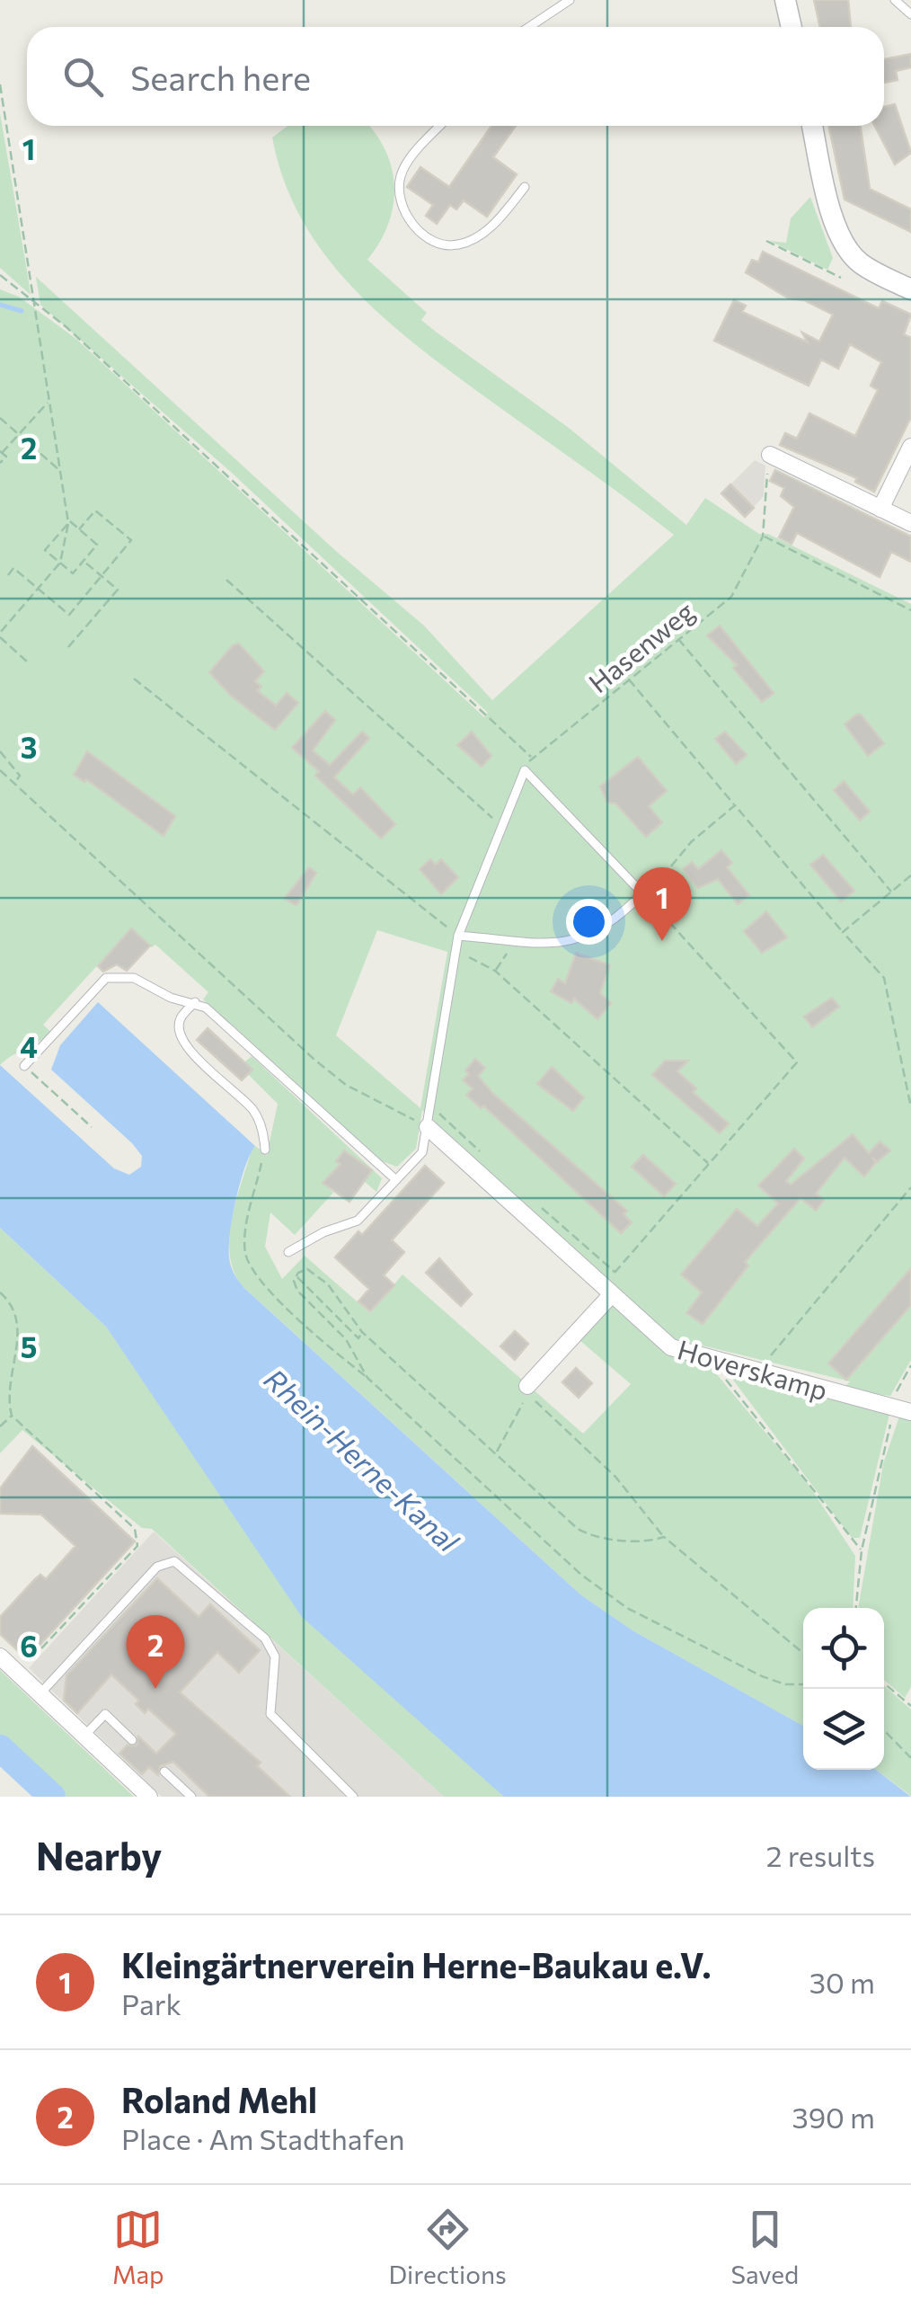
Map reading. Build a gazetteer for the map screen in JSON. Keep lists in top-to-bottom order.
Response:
{
  "streets": {
    "street": ["Hoverskamp"],
    "path": ["Hasenweg"]
  },
  "water": ["Rhein-Herne-Kanal"],
  "page": {
    "search": "Search here",
    "pins": ["1", "2"],
    "heading": ["Nearby", "2 results"],
    "list": [
      {
        "mark": "1",
        "name": "Kleingärtnerverein Herne-Baukau e.V.",
        "note": "Park",
        "value": "30 m"
      },
      {
        "mark": "2",
        "name": "Roland Mehl",
        "note": "Place · Am Stadthafen",
        "value": "390 m"
      }
    ],
    "nav": ["Map", "Directions", "Saved"]
  },
  "grid": {
    "rows": [
      "1",
      "2",
      "3",
      "4",
      "5",
      "6"
    ]
  }
}
